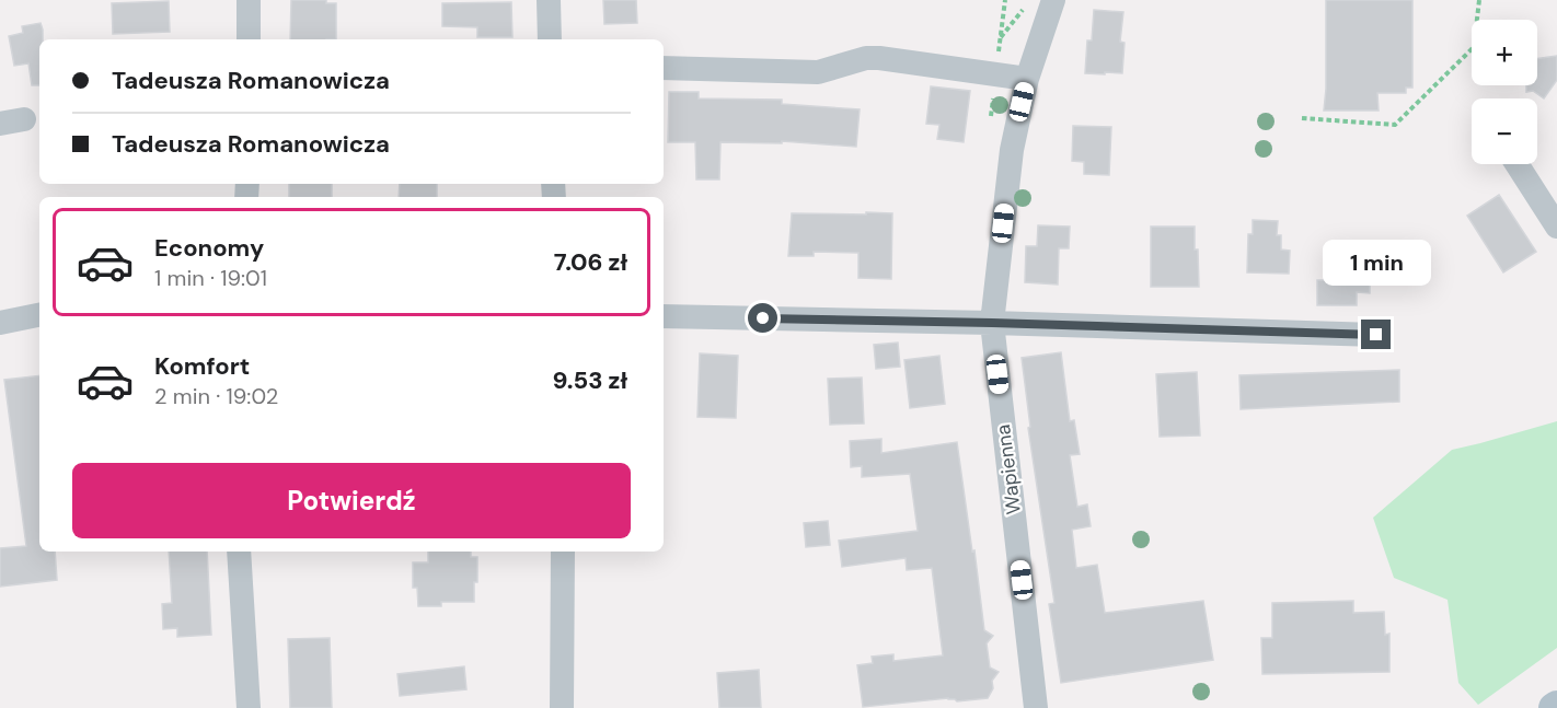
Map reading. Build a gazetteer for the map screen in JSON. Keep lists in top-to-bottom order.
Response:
{
  "streets": {
    "street": ["Wapienna"]
  },
  "page": {
    "map_buttons": ["+", "−"],
    "banner": ["Tadeusza Romanowicza", "Tadeusza Romanowicza"],
    "list": [
      {
        "name": "Economy",
        "note": "1 min · 19:01",
        "value": "7.06 zł"
      },
      {
        "name": "Komfort",
        "note": "2 min · 19:02",
        "value": "9.53 zł"
      }
    ],
    "bubble": "1 min",
    "buttons": "Potwierdź"
  }
}
